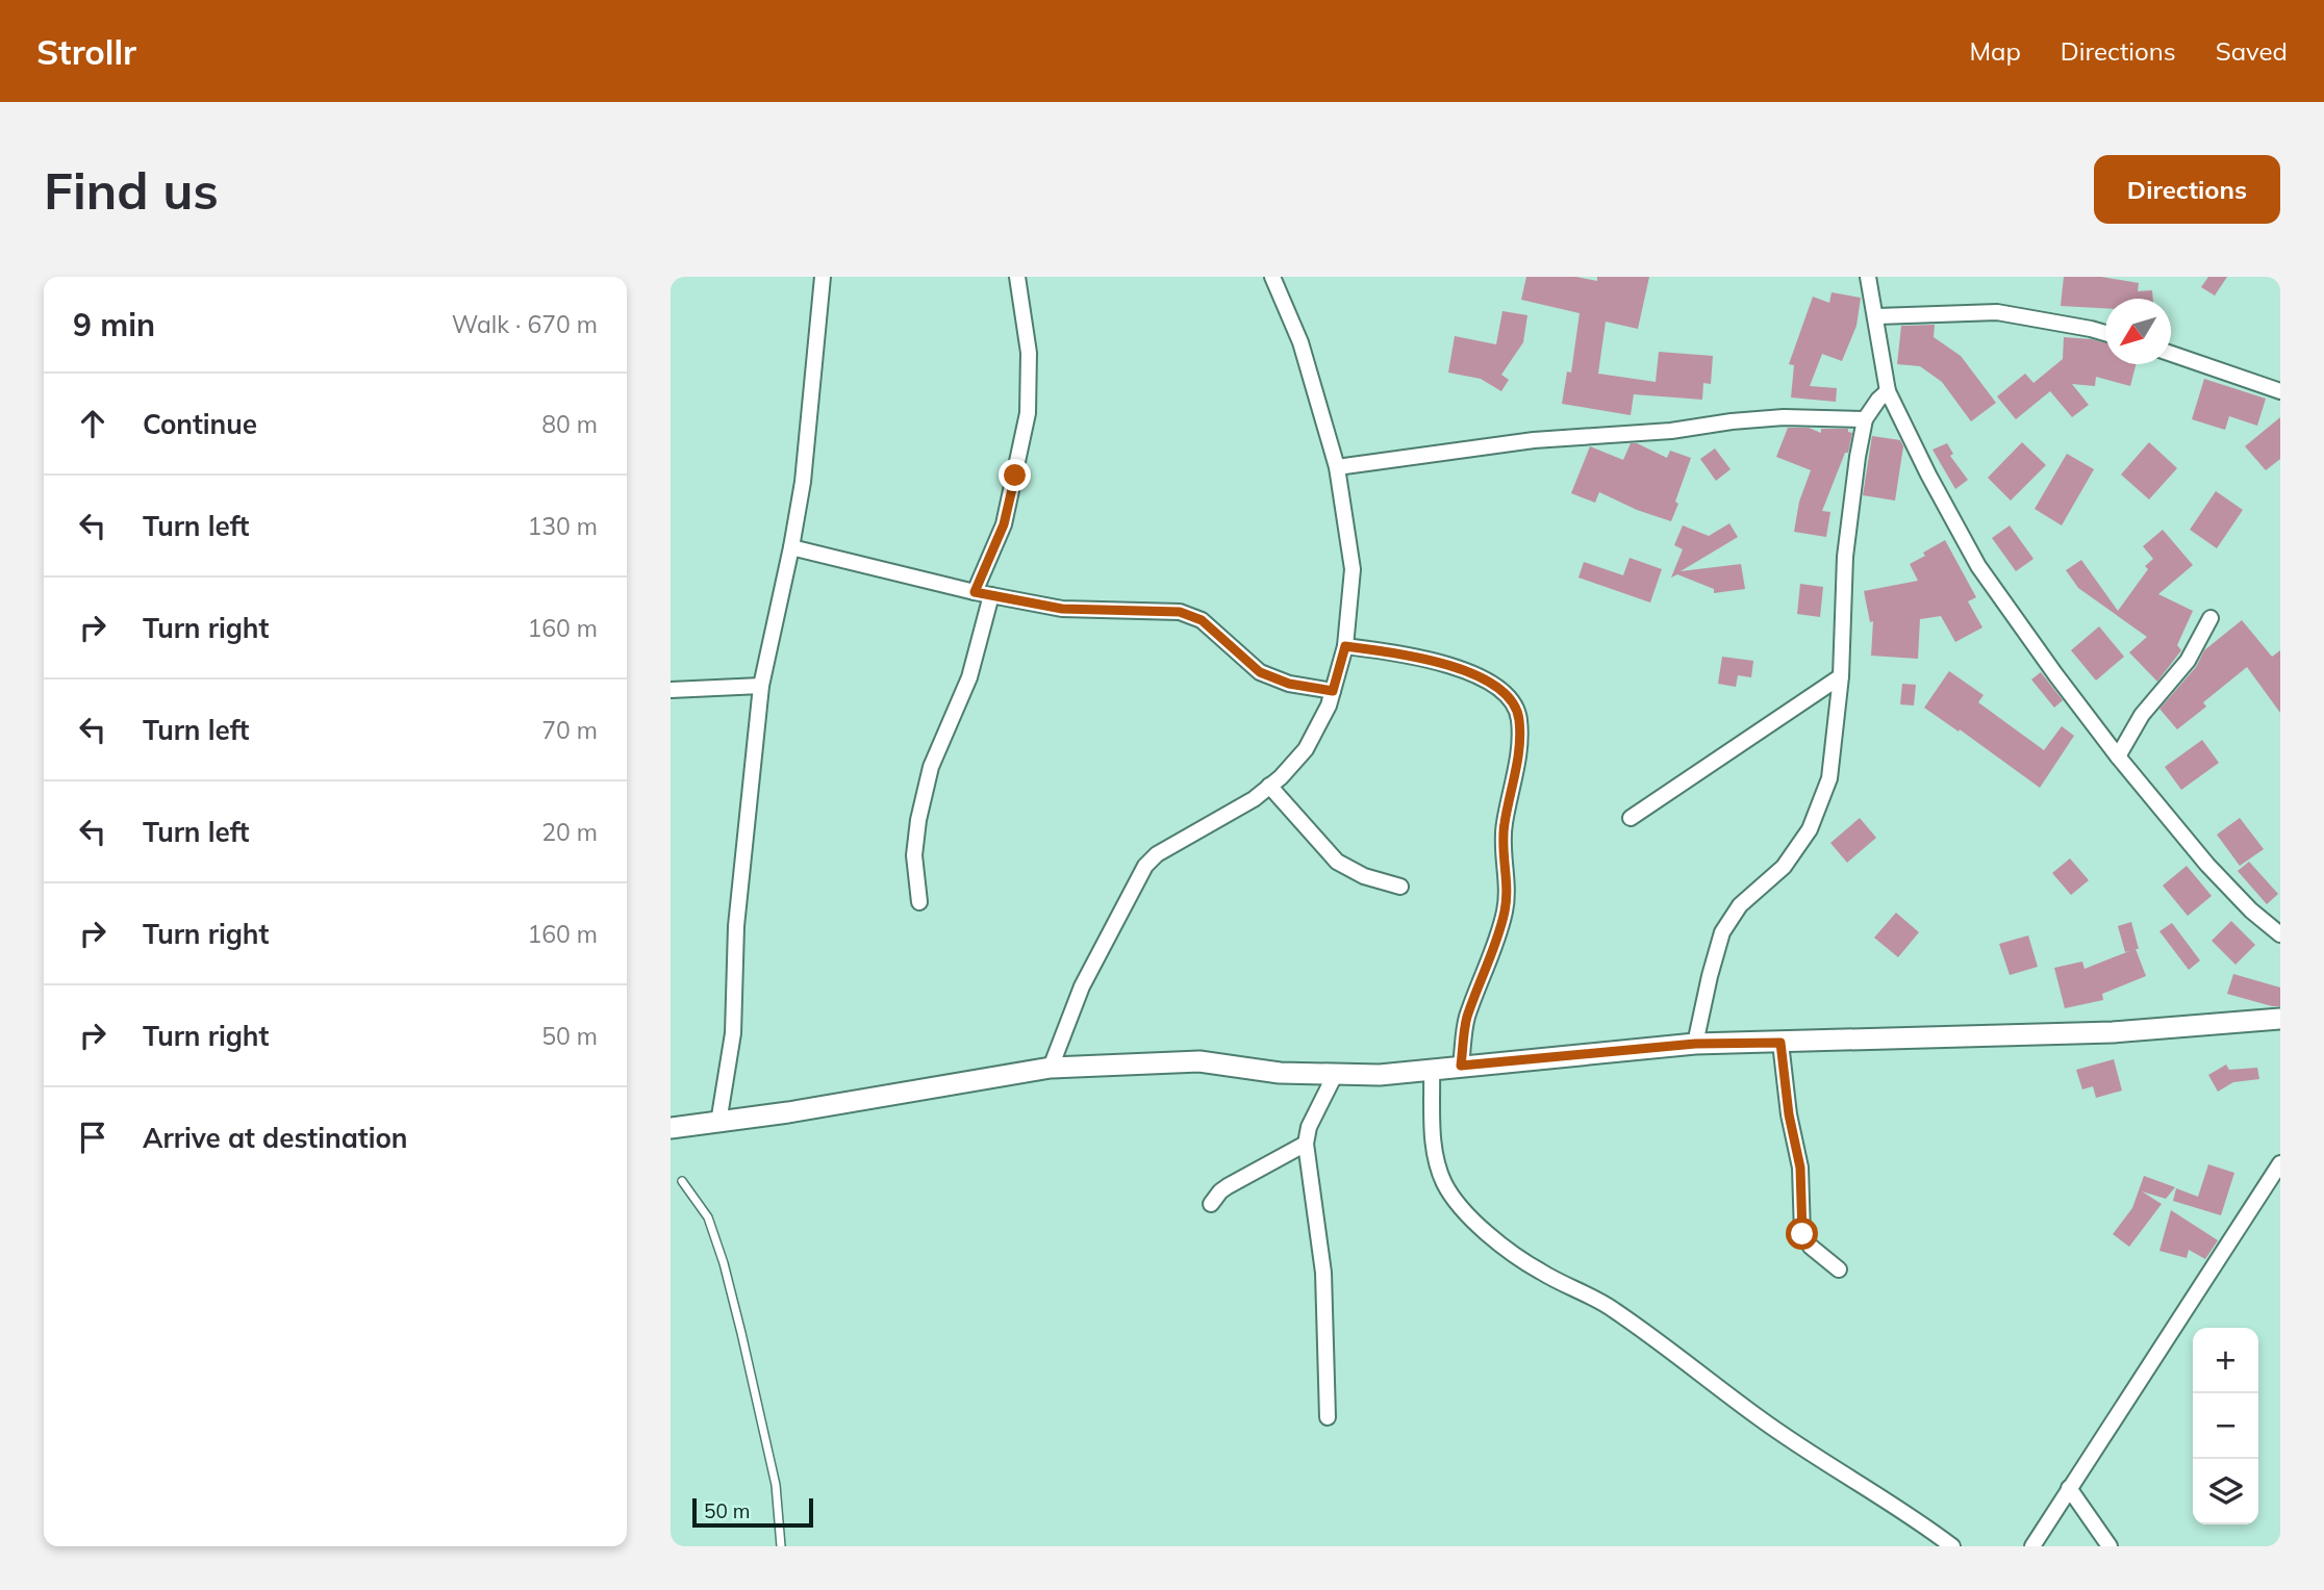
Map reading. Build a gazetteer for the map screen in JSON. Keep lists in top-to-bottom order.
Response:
{
  "scale_bar": "50 m",
  "north": "bottom left",
  "page": {
    "header": "Strollr",
    "nav": ["Map", "Directions", "Saved"],
    "buttons": "Directions",
    "title": "Find us",
    "heading": ["9 min", "Walk · 670 m"],
    "list": [
      ["Continue", "80 m"],
      ["Turn left", "130 m"],
      ["Turn right", "160 m"],
      ["Turn left", "70 m"],
      ["Turn left", "20 m"],
      ["Turn right", "160 m"],
      ["Turn right", "50 m"],
      "Arrive at destination"
    ],
    "map_buttons": ["+", "−"],
    "scale": "50 m"
  }
}
